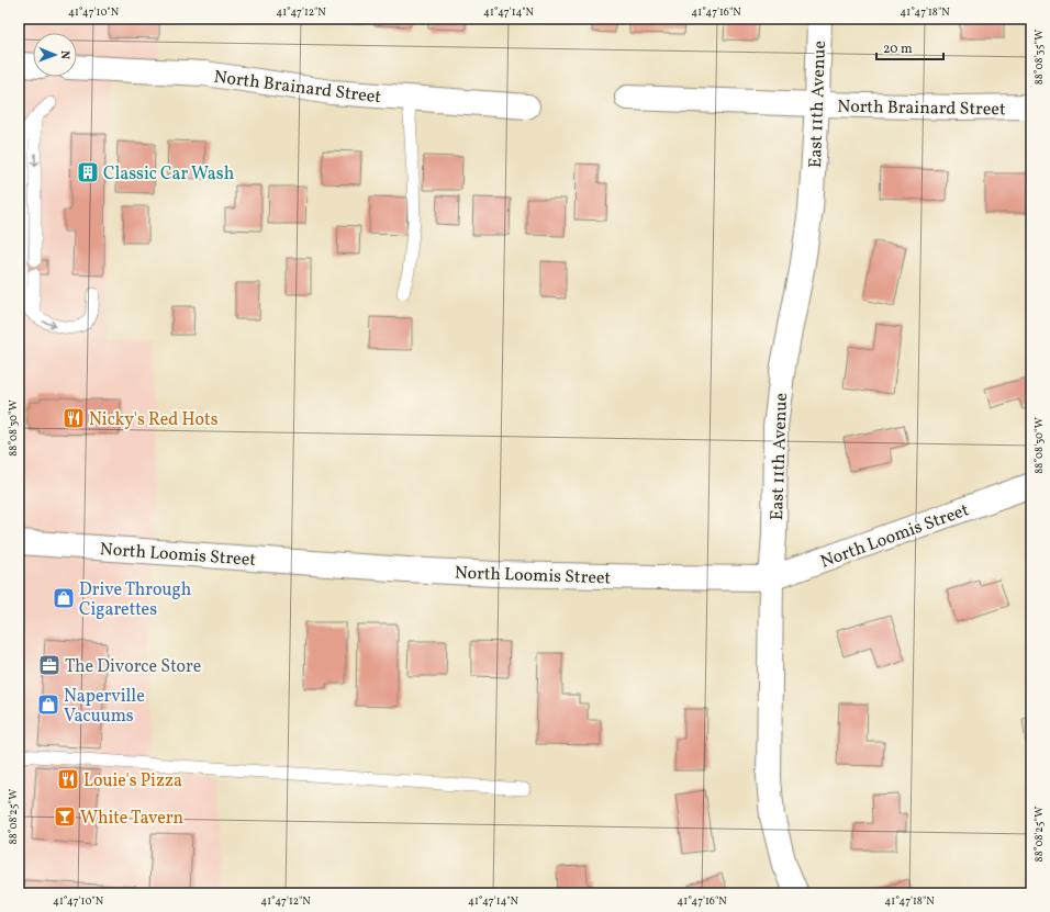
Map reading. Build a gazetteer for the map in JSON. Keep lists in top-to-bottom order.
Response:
{
  "streets": {
    "street": ["North Brainard Street", "East 11th Avenue", "North Loomis Street"]
  },
  "crossings": [
    ["North Brainard Street", "East 11th Avenue"],
    ["East 11th Avenue", "North Loomis Street"]
  ],
  "places": {
    "building": ["Classic Car Wash"],
    "restaurant": ["Nicky's Red Hots", "Louie's Pizza"],
    "shop": ["Drive Through Cigarettes", "Naperville Vacuums"],
    "office": ["The Divorce Store"],
    "bar": ["White Tavern"]
  },
  "scale_bar": "20 m",
  "north": "right",
  "coordinates": [
    "41°47'10\"N",
    "41°47'12\"N",
    "41°47'14\"N",
    "41°47'16\"N",
    "41°47'18\"N",
    "88°08'35\"W",
    "88°08'30\"W",
    "88°08'25\"W"
  ]
}
